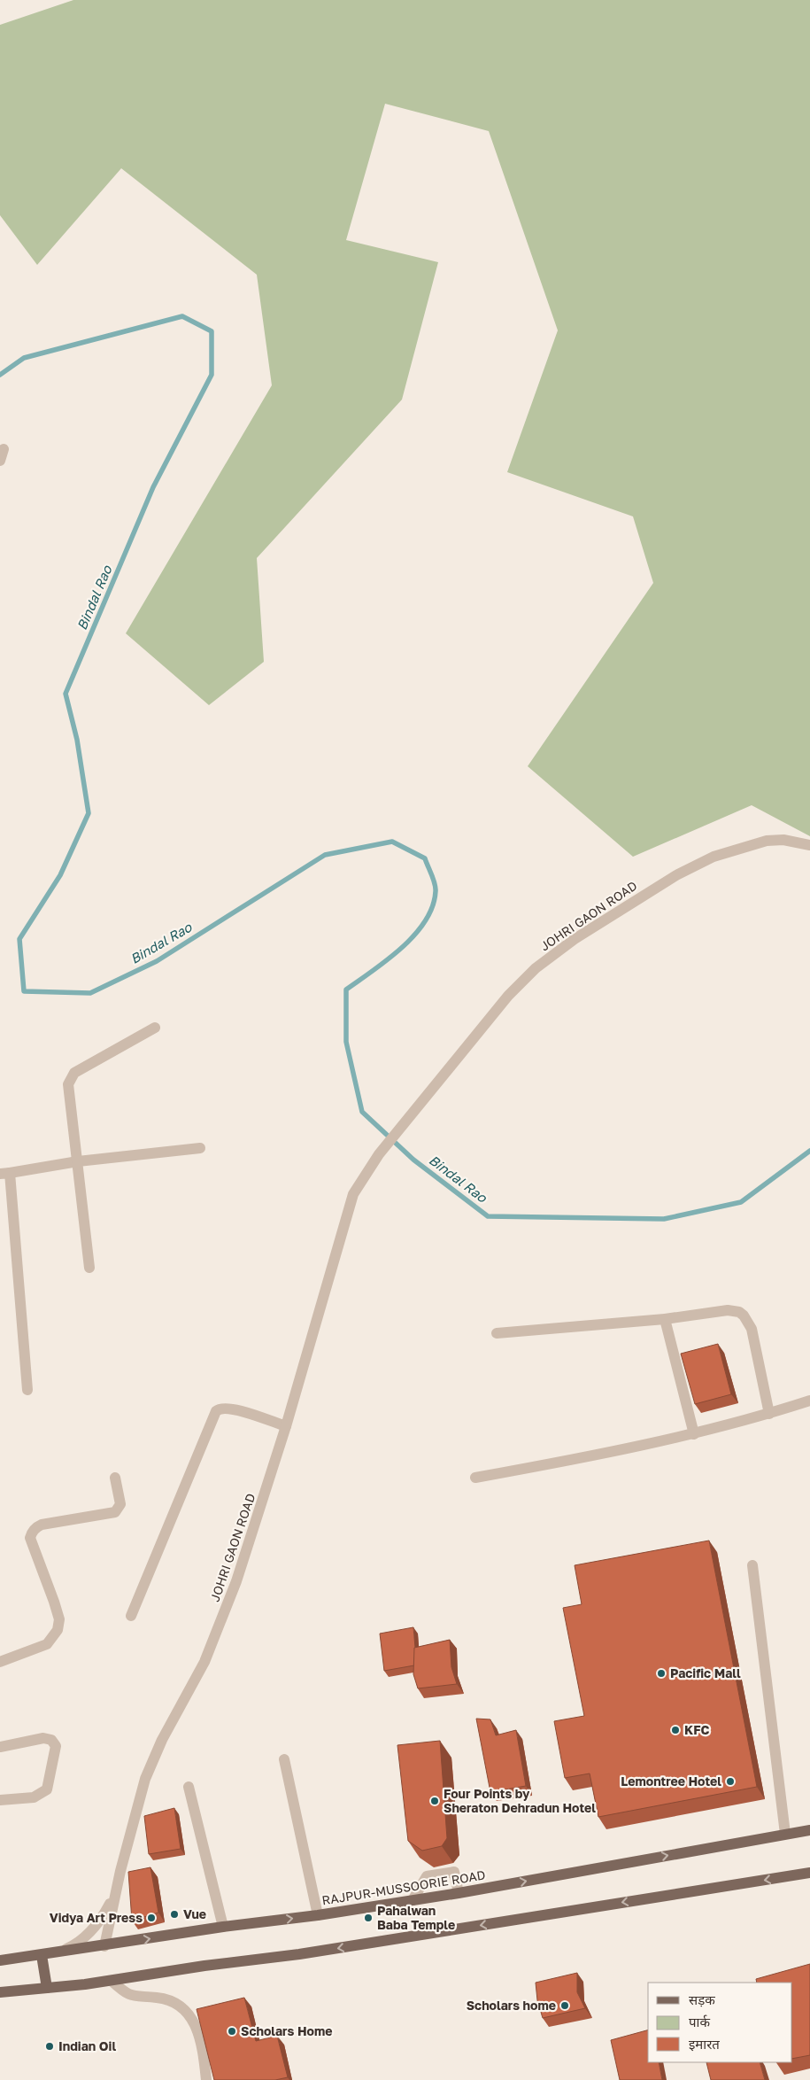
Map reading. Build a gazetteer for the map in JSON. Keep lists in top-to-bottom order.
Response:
{
  "streets": {
    "main road": ["RAJPUR-MUSSOORIE ROAD"],
    "street": ["JOHRI GAON ROAD"]
  },
  "crossings": [
    ["JOHRI GAON ROAD", "RAJPUR-MUSSOORIE ROAD"]
  ],
  "water": ["Bindal Rao"],
  "places": [
    "Pacific Mall",
    "KFC",
    "Lemontree Hotel",
    "Four Points by Sheraton Dehradun Hotel",
    "Vue",
    "Vidya Art Press",
    "Pahalwan Baba Temple",
    "Scholars home",
    "Scholars Home",
    "Indian Oil"
  ],
  "legend": ["सड़क", "पार्क", "इमारत"]
}
